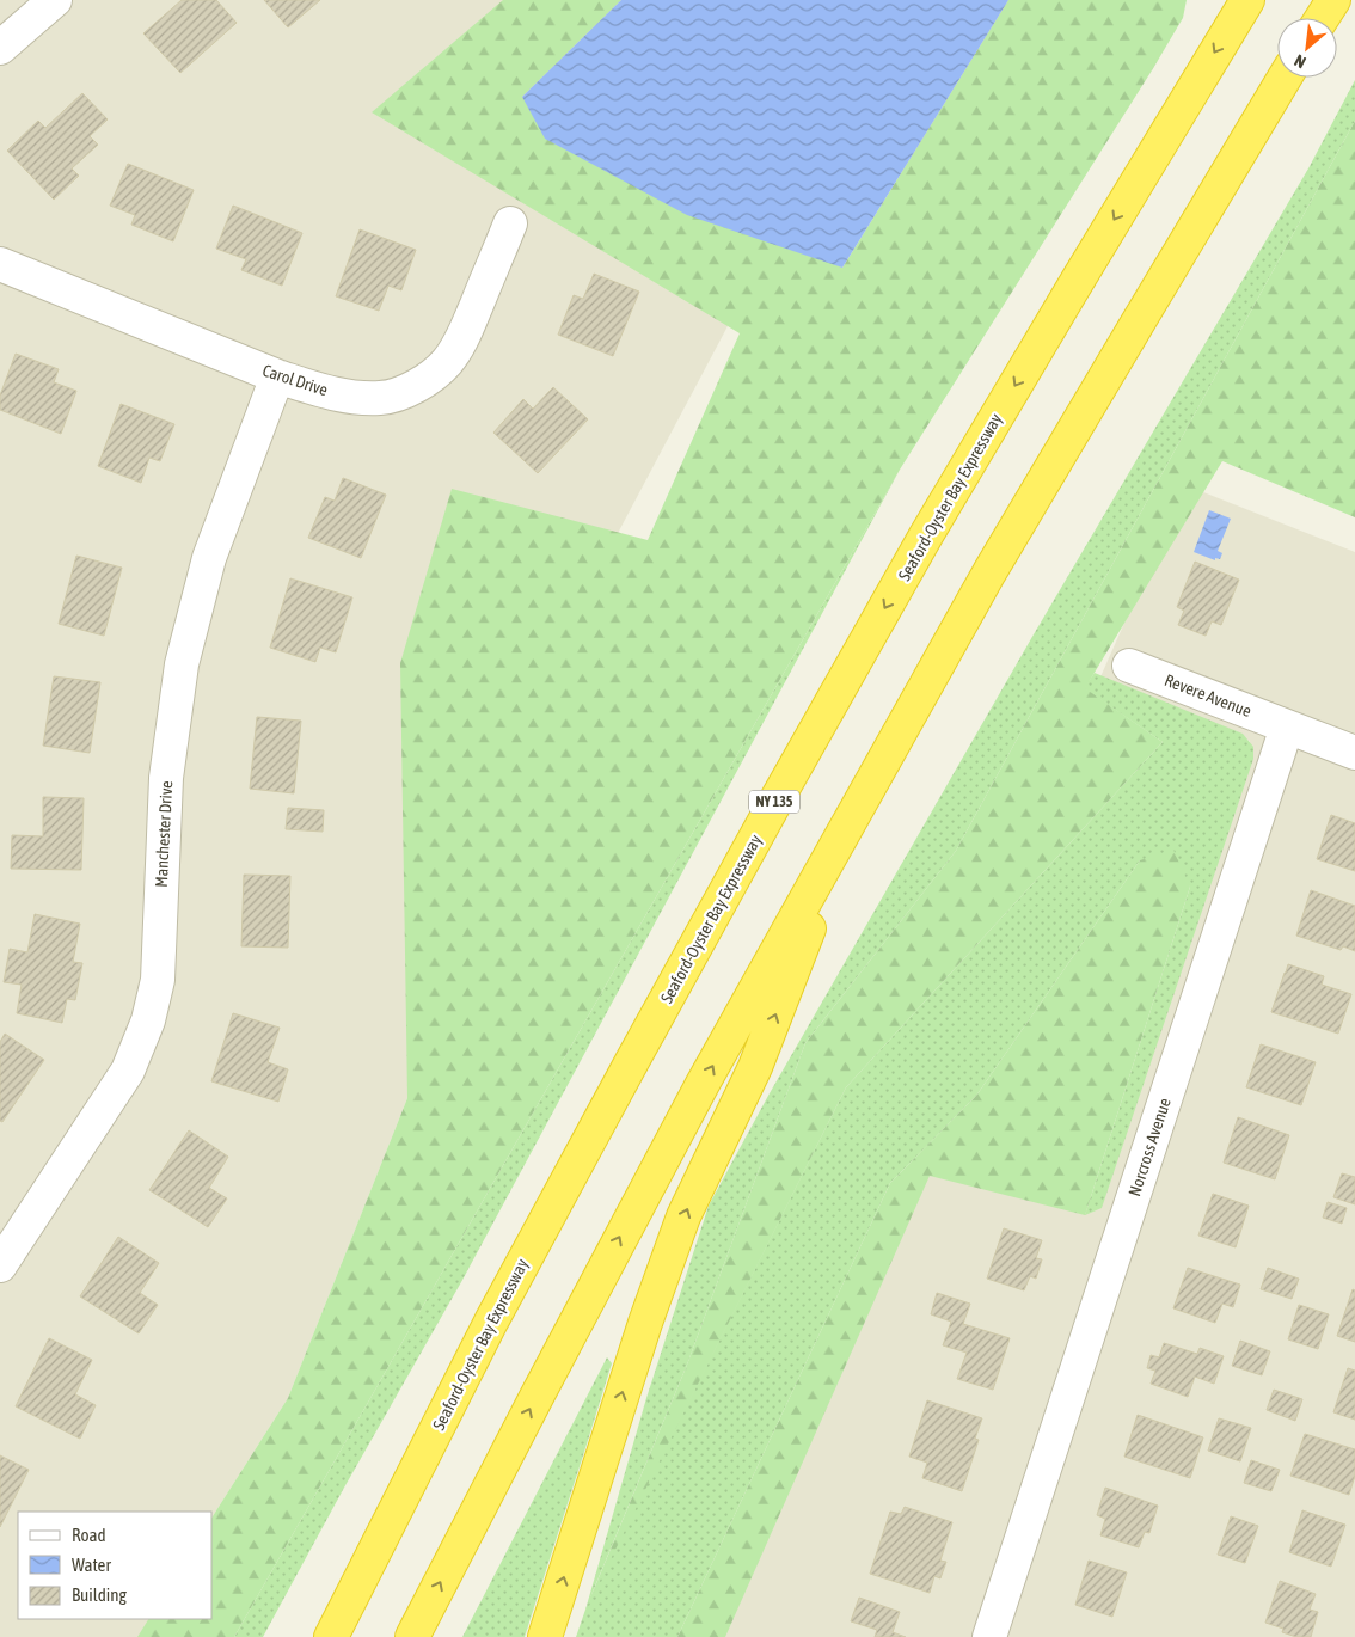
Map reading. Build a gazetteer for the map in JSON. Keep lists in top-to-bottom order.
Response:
{
  "streets": {
    "highway": ["Seaford-Oyster Bay Expressway", "NY 135"],
    "street": [
      "Carol Drive",
      "Revere Avenue",
      "Manchester Drive",
      "Norcross Avenue"
    ]
  },
  "crossings": [
    ["Carol Drive", "Manchester Drive"],
    ["Revere Avenue", "Norcross Avenue"]
  ],
  "legend": ["Road", "Water", "Building"],
  "north": "bottom left"
}
